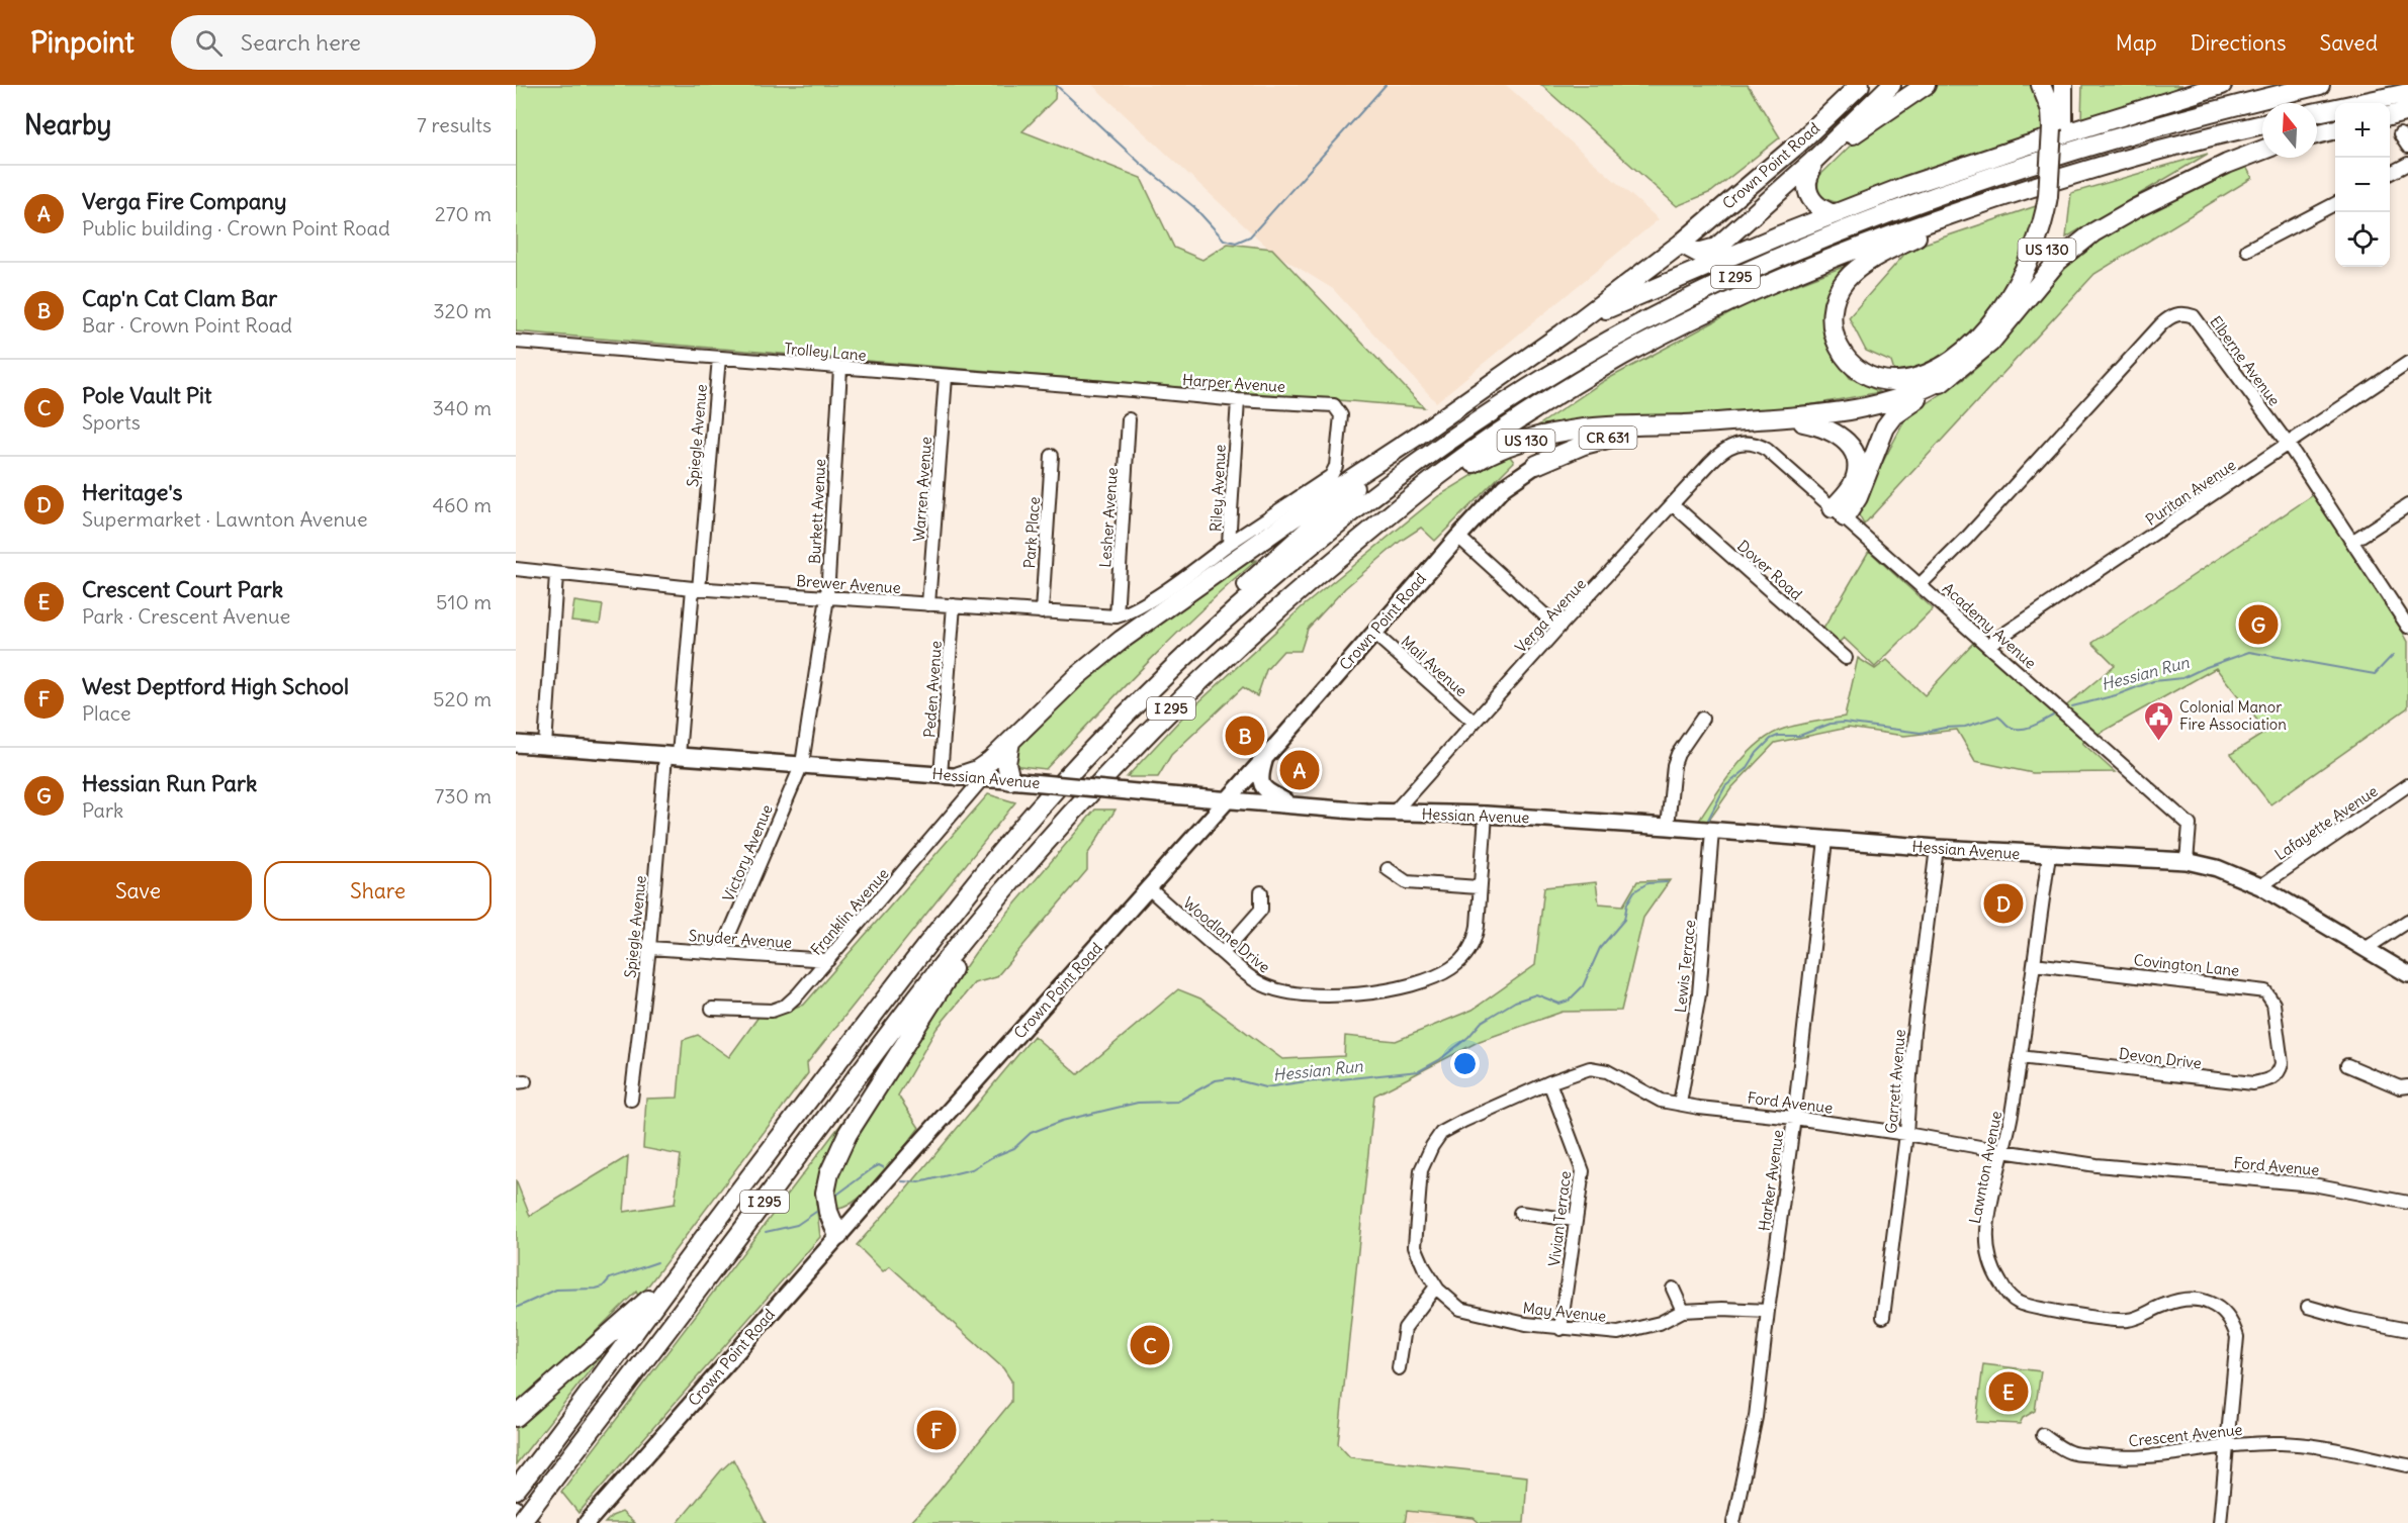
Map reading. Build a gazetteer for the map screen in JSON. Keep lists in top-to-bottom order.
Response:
{
  "streets": {
    "highway": [
      "Crown Point Road",
      "US 130",
      "I 295",
      "CR 631"
    ],
    "main road": ["Hessian Avenue"],
    "street": [
      "Trolley Lane",
      "Elberne Avenue",
      "Harper Avenue",
      "Spiegle Avenue",
      "Riley Avenue",
      "Warren Avenue",
      "Puritan Avenue",
      "Burkett Avenue",
      "Lesher Avenue",
      "Park Place",
      "Dover Road",
      "Brewer Avenue",
      "Verga Avenue",
      "Academy Avenue",
      "Mail Avenue",
      "Peden Avenue",
      "Lafayette Avenue",
      "Victory Avenue",
      "Franklin Avenue",
      "Woodlane Drive",
      "Snyder Avenue",
      "Covington Lane",
      "Lewis Terrace",
      "Devon Drive",
      "Garrett Avenue",
      "Ford Avenue",
      "Lawnton Avenue",
      "Harker Avenue",
      "Vivian Terrace",
      "May Avenue",
      "Crescent Avenue"
    ]
  },
  "crossings": [
    ["Crown Point Road", "CR 631"],
    ["Crown Point Road", "Mail Avenue"],
    ["Crown Point Road", "Hessian Avenue"],
    ["Crown Point Road", "Woodlane Drive"],
    ["US 130", "I 295"],
    ["US 130", "CR 631"],
    ["Trolley Lane", "Harper Avenue"],
    ["Trolley Lane", "Spiegle Avenue"],
    ["Trolley Lane", "Warren Avenue"],
    ["Trolley Lane", "Burkett Avenue"],
    ["Elberne Avenue", "Puritan Avenue"],
    ["Elberne Avenue", "Academy Avenue"],
    ["Harper Avenue", "Riley Avenue"],
    ["Spiegle Avenue", "Brewer Avenue"],
    ["Spiegle Avenue", "Hessian Avenue"],
    ["Spiegle Avenue", "Snyder Avenue"],
    ["Riley Avenue", "Brewer Avenue"],
    ["Warren Avenue", "Brewer Avenue"],
    ["Puritan Avenue", "Academy Avenue"],
    ["Burkett Avenue", "Brewer Avenue"],
    ["Burkett Avenue", "Hessian Avenue"],
    ["Burkett Avenue", "Victory Avenue"],
    ["Lesher Avenue", "Brewer Avenue"],
    ["Park Place", "Brewer Avenue"],
    ["Dover Road", "Verga Avenue"],
    ["Brewer Avenue", "Peden Avenue"],
    ["Verga Avenue", "Academy Avenue"],
    ["Verga Avenue", "Mail Avenue"],
    ["Verga Avenue", "Hessian Avenue"],
    ["Academy Avenue", "Hessian Avenue"],
    ["Peden Avenue", "Hessian Avenue"],
    ["Hessian Avenue", "Lafayette Avenue"],
    ["Hessian Avenue", "Victory Avenue"],
    ["Hessian Avenue", "Franklin Avenue"],
    ["Hessian Avenue", "Woodlane Drive"],
    ["Hessian Avenue", "Lewis Terrace"],
    ["Hessian Avenue", "Garrett Avenue"],
    ["Hessian Avenue", "Lawnton Avenue"],
    ["Hessian Avenue", "Harker Avenue"],
    ["Victory Avenue", "Snyder Avenue"],
    ["Franklin Avenue", "Snyder Avenue"],
    ["Covington Lane", "Devon Drive"],
    ["Covington Lane", "Lawnton Avenue"],
    ["Lewis Terrace", "Ford Avenue"],
    ["Devon Drive", "Lawnton Avenue"],
    ["Garrett Avenue", "Ford Avenue"],
    ["Ford Avenue", "Lawnton Avenue"],
    ["Ford Avenue", "Harker Avenue"],
    ["Ford Avenue", "Vivian Terrace"],
    ["Ford Avenue", "May Avenue"],
    ["Lawnton Avenue", "Crescent Avenue"],
    ["Harker Avenue", "May Avenue"],
    ["Vivian Terrace", "May Avenue"]
  ],
  "water": ["Hessian Run"],
  "places": {
    "public building": ["Colonial Manor Fire Association"]
  },
  "north": "top",
  "page": {
    "header": "Pinpoint",
    "search": "Search here",
    "nav": ["Map", "Directions", "Saved"],
    "heading": ["Nearby", "7 results"],
    "map_buttons": ["+", "−"],
    "list": [
      {
        "mark": "A",
        "name": "Verga Fire Company",
        "note": "Public building · Crown Point Road",
        "value": "270 m"
      },
      {
        "mark": "B",
        "name": "Cap'n Cat Clam Bar",
        "note": "Bar · Crown Point Road",
        "value": "320 m"
      },
      {
        "mark": "C",
        "name": "Pole Vault Pit",
        "note": "Sports",
        "value": "340 m"
      },
      {
        "mark": "D",
        "name": "Heritage's",
        "note": "Supermarket · Lawnton Avenue",
        "value": "460 m"
      },
      {
        "mark": "E",
        "name": "Crescent Court Park",
        "note": "Park · Crescent Avenue",
        "value": "510 m"
      },
      {
        "mark": "F",
        "name": "West Deptford High School",
        "note": "Place",
        "value": "520 m"
      },
      {
        "mark": "G",
        "name": "Hessian Run Park",
        "note": "Park",
        "value": "730 m"
      }
    ],
    "pins": [
      "G",
      "B",
      "A",
      "D",
      "C",
      "E",
      "F"
    ],
    "buttons": ["Save", "Share"]
  }
}
